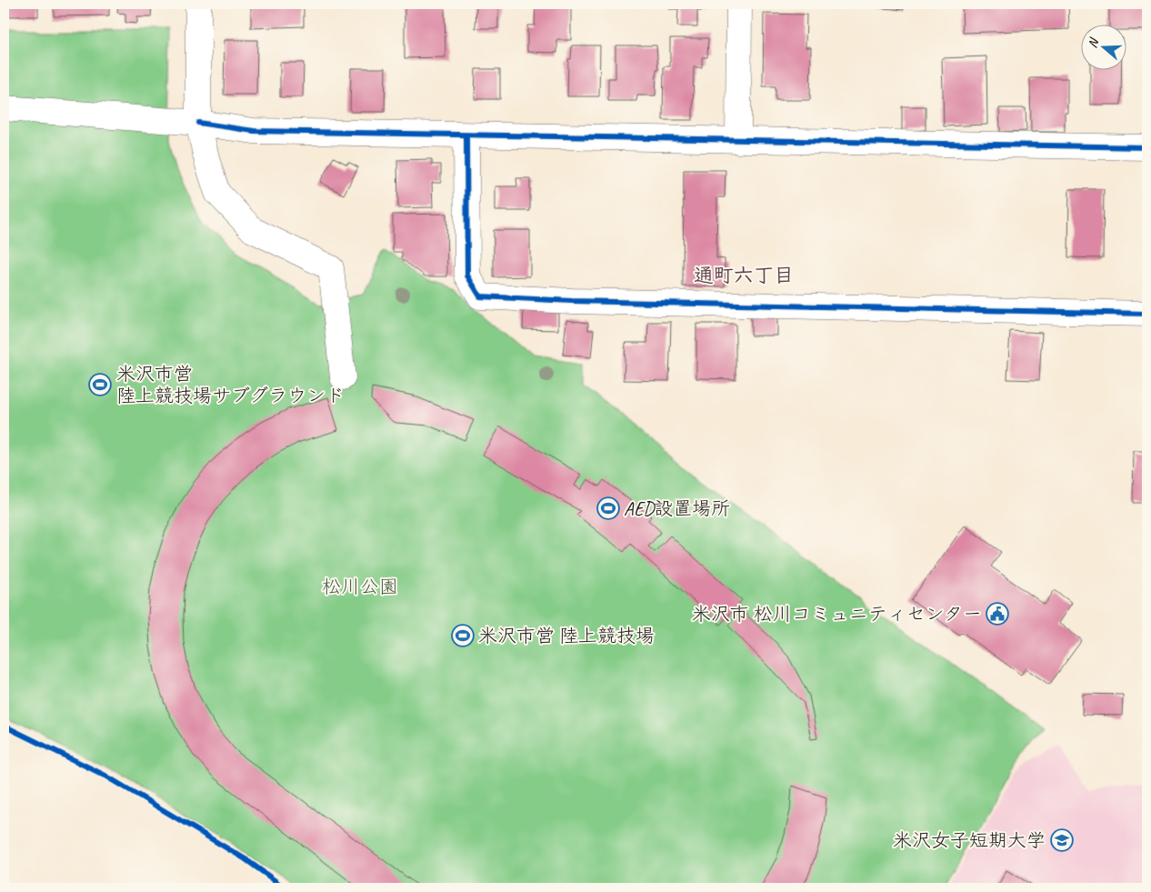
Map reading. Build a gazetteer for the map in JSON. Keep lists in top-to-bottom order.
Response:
{
  "districts": ["通町六丁目"],
  "parks": ["松川公園"],
  "places": {
    "sports": ["米沢市営 陸上競技場サブグラウンド", "AED設置場所", "米沢市営 陸上競技場"],
    "public building": ["米沢市 松川コミュニティセンター"],
    "school or university": ["米沢女子短期大学"]
  },
  "north": "left"
}
